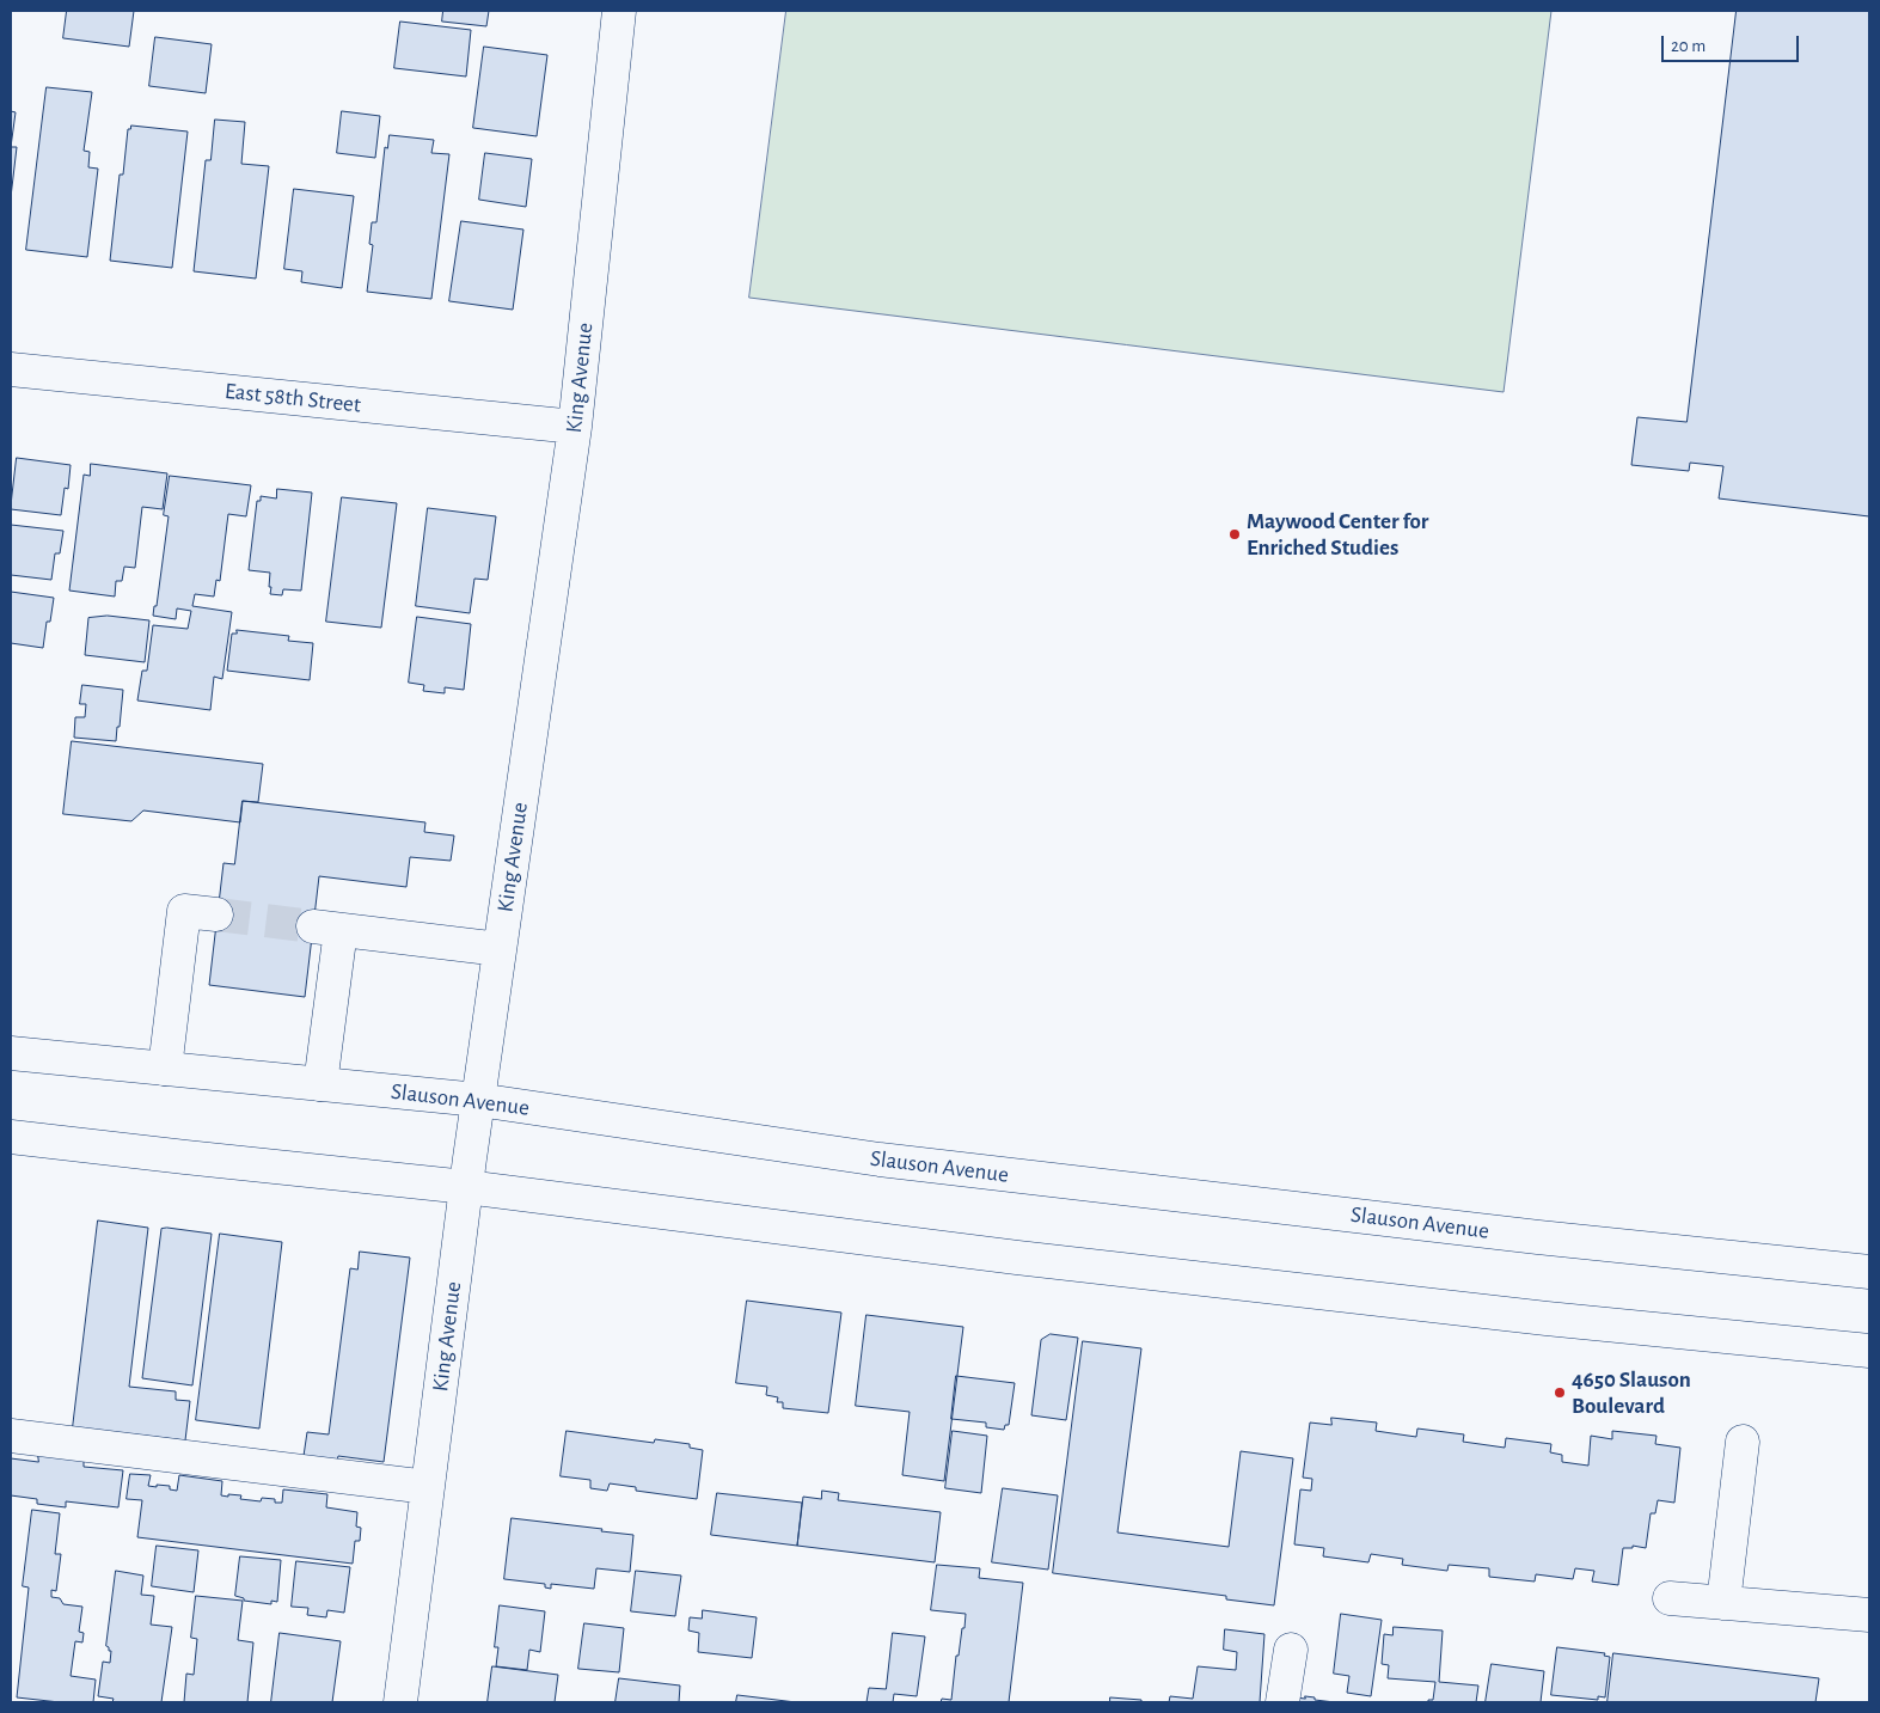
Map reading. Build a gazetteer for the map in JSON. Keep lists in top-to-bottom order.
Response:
{
  "streets": {
    "main road": ["King Avenue", "East 58th Street", "Slauson Avenue"]
  },
  "crossings": [
    ["King Avenue", "East 58th Street"],
    ["King Avenue", "Slauson Avenue"]
  ],
  "places": ["Maywood Center for Enriched Studies", "4650 Slauson Boulevard"],
  "scale_bar": "20 m"
}
